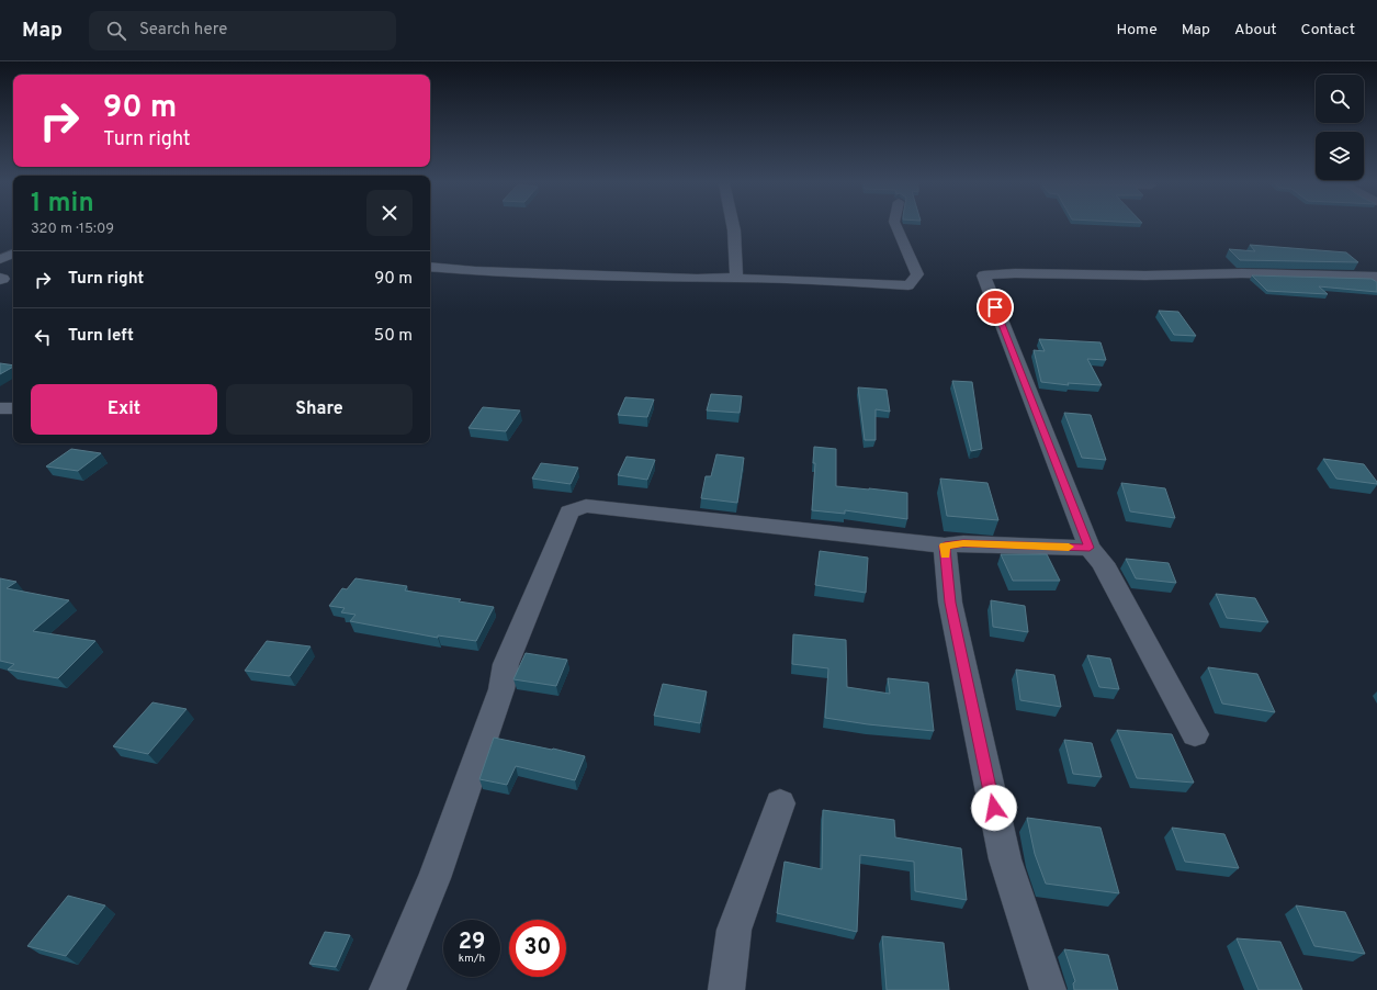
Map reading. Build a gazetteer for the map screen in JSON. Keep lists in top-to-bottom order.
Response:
{
  "page": {
    "header": "Map",
    "search": "Search here",
    "nav": [
      "Home",
      "Map",
      "About",
      "Contact"
    ],
    "turn": ["90 m", "Turn right"],
    "heading": ["1 min", "320 m · 15:09"],
    "list": [
      {
        "name": "Turn right",
        "value": "90 m"
      },
      {
        "name": "Turn left",
        "value": "50 m"
      }
    ],
    "buttons": ["Exit", "Share"],
    "speed": "29 km/h",
    "limit": "30"
  }
}
